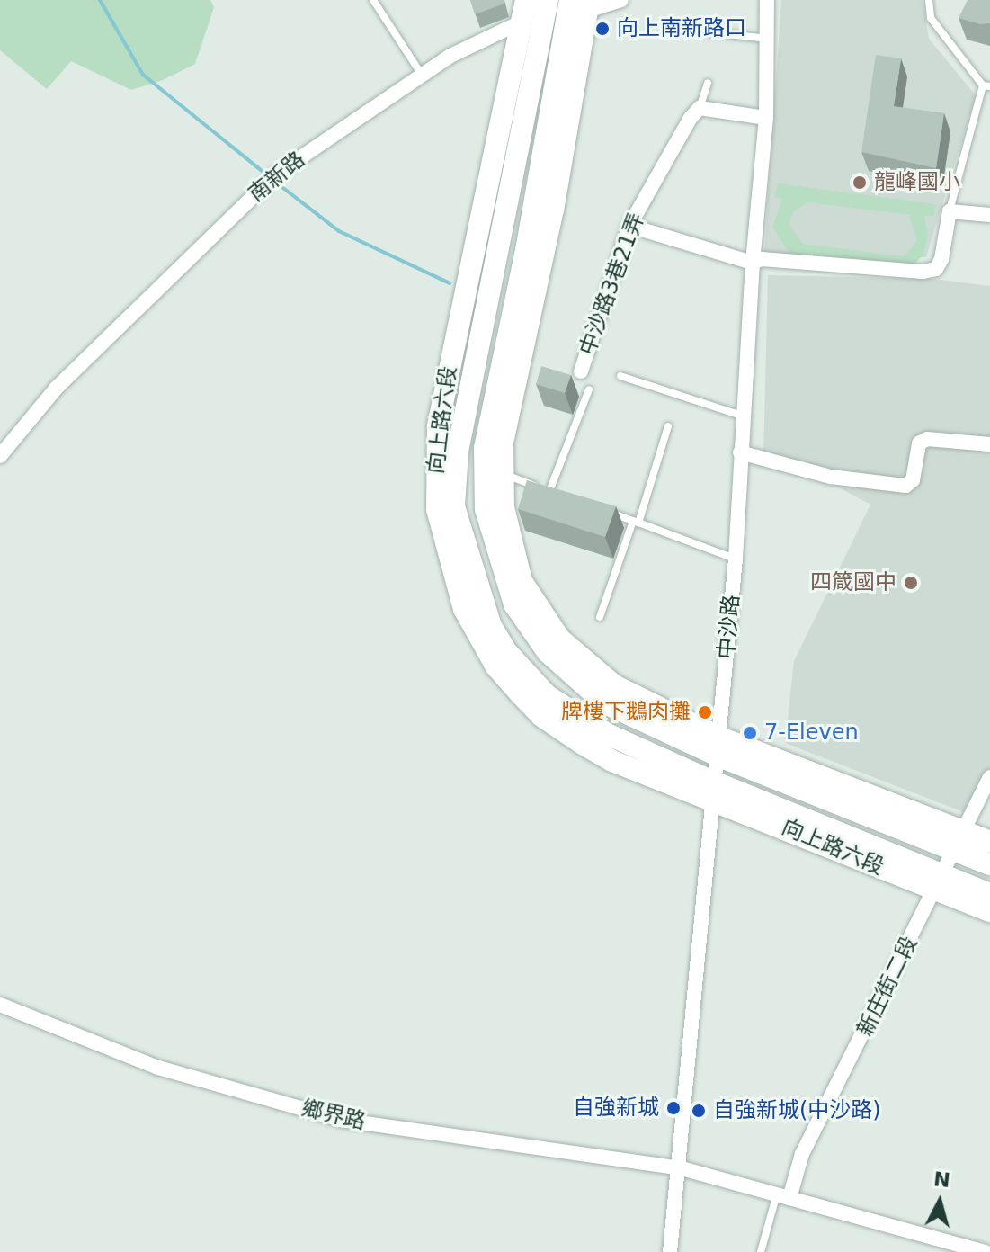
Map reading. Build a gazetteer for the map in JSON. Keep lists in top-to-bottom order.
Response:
{
  "streets": {
    "main road": ["向上路六段"],
    "street": [
      "南新路",
      "中沙路3巷21弄",
      "中沙路",
      "新庄街二段",
      "鄉界路"
    ]
  },
  "crossings": [
    ["南新路", "向上路六段"],
    ["向上路六段", "中沙路"],
    ["向上路六段", "新庄街二段"],
    ["中沙路", "鄉界路"],
    ["新庄街二段", "鄉界路"]
  ],
  "places": [
    "向上南新路口",
    "龍峰國小",
    "四箴國中",
    "牌樓下鵝肉攤",
    "7-Eleven",
    "自強新城",
    "自強新城(中沙路)"
  ],
  "north": "top"
}
